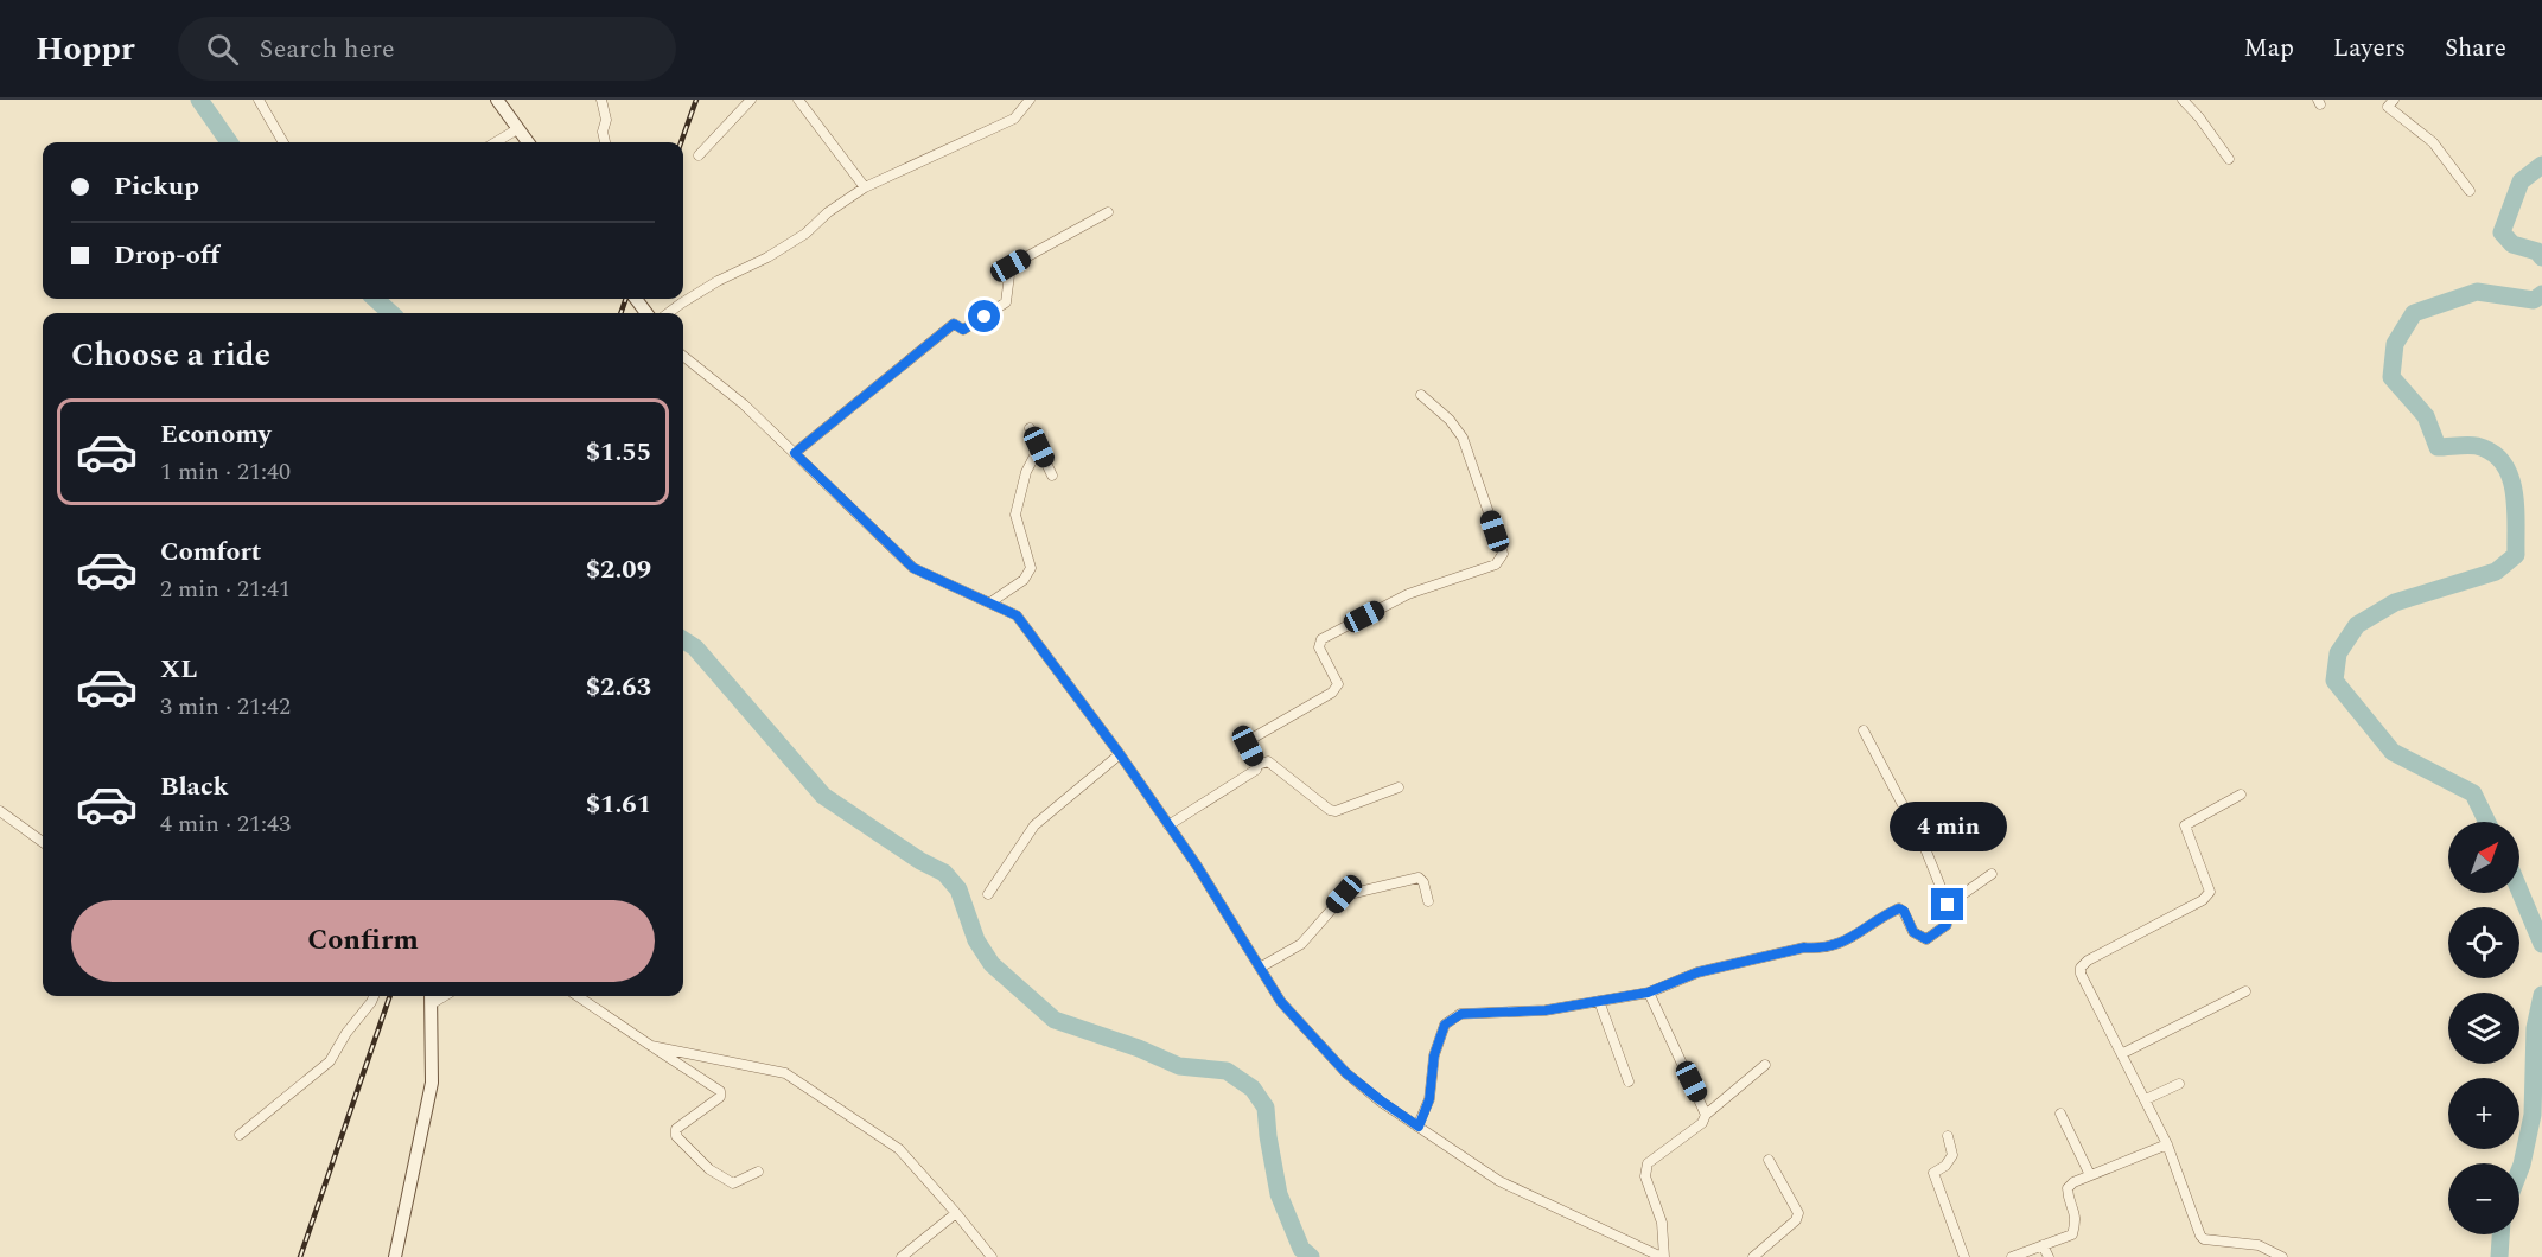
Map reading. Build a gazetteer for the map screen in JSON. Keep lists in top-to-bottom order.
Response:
{
  "north": "top right",
  "page": {
    "header": "Hoppr",
    "search": "Search here",
    "nav": ["Map", "Layers", "Share"],
    "banner": ["Pickup", "Drop-off"],
    "heading": "Choose a ride",
    "list": [
      {
        "name": "Economy",
        "note": "1 min · 21:40",
        "value": "$1.55"
      },
      {
        "name": "Comfort",
        "note": "2 min · 21:41",
        "value": "$2.09"
      },
      {
        "name": "XL",
        "note": "3 min · 21:42",
        "value": "$2.63"
      },
      {
        "name": "Black",
        "note": "4 min · 21:43",
        "value": "$1.61"
      }
    ],
    "bubble": "4 min",
    "map_buttons": ["+", "−"],
    "buttons": "Confirm"
  }
}
